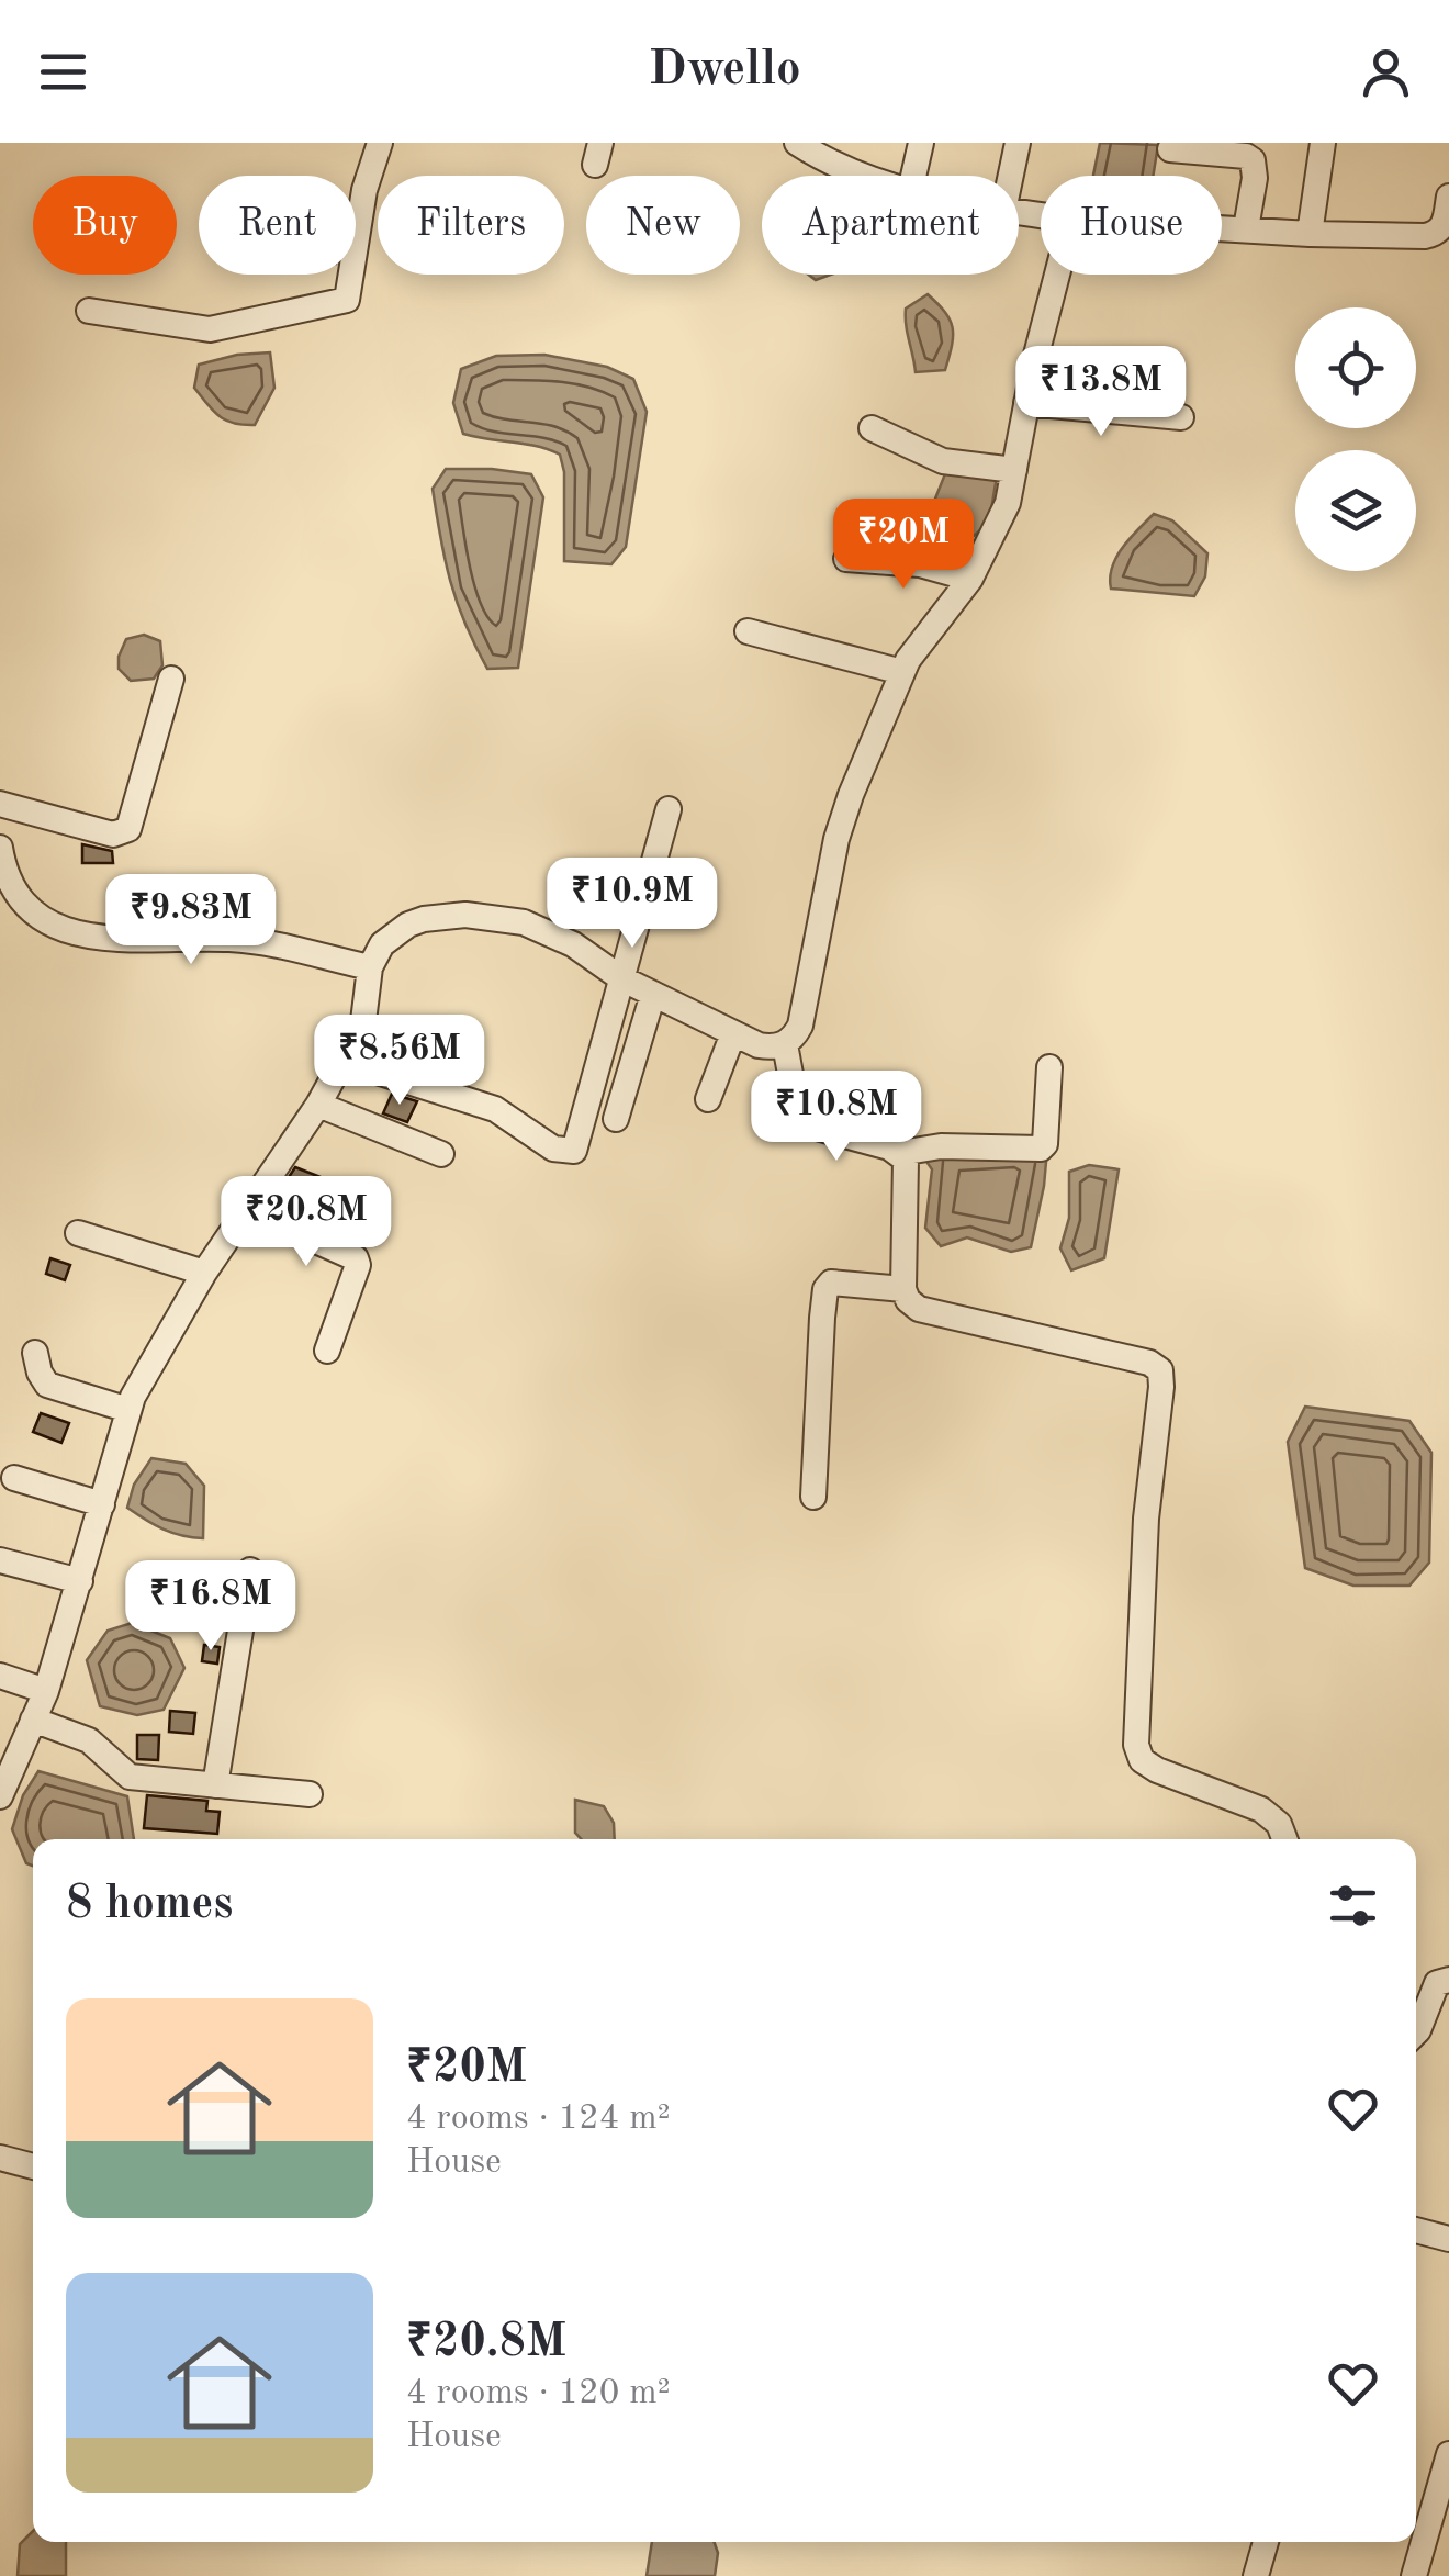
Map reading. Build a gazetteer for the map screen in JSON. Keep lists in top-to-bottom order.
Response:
{
  "page": {
    "header": "Dwello",
    "chip": [
      "Buy",
      "Rent",
      "Filters",
      "New",
      "Apartment",
      "House"
    ],
    "price": [
      "₹13.8M",
      "₹20M",
      "₹10.9M",
      "₹9.83M",
      "₹8.56M",
      "₹10.8M",
      "₹20.8M",
      "₹16.8M"
    ],
    "heading": "8 homes",
    "list": [
      {
        "name": "₹20M",
        "note": "4 rooms · 124 m² · House"
      },
      {
        "name": "₹20.8M",
        "note": "4 rooms · 120 m² · House"
      }
    ]
  }
}
